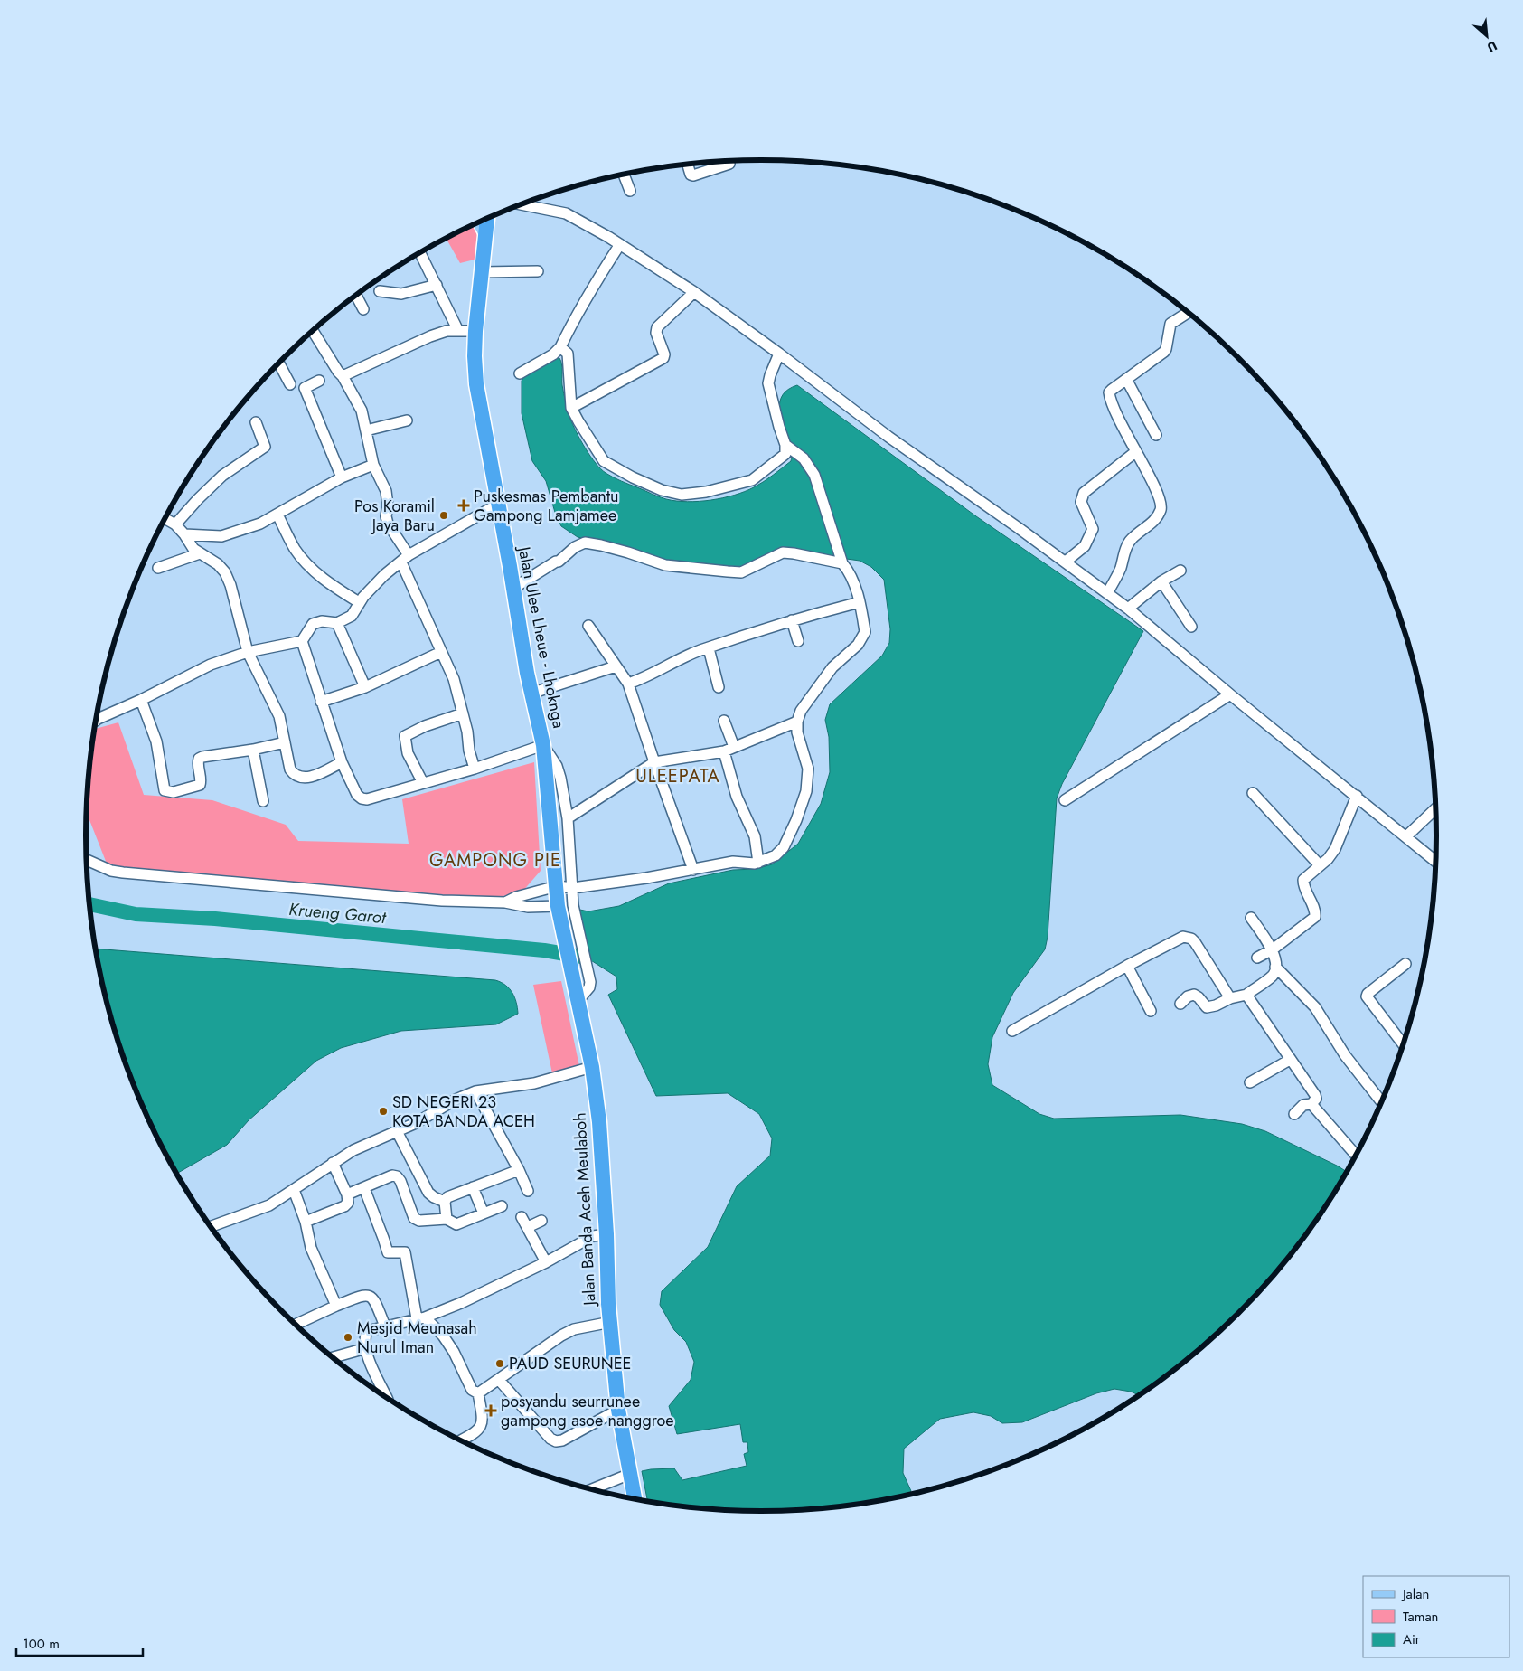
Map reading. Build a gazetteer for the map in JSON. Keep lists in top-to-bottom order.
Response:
{
  "streets": {
    "highway": ["Jalan Ulee Lheue - Lhoknga", "Jalan Banda Aceh Meulaboh"]
  },
  "crossings": [
    ["Jalan Ulee Lheue - Lhoknga", "Jalan Banda Aceh Meulaboh"]
  ],
  "districts": ["ULEEPATA", "GAMPONG PIE"],
  "water": ["Krueng Garot"],
  "places": {
    "health": ["Puskesmas Pembantu Gampong Lamjamee", "posyandu seurrunee gampong asoe nanggroe"],
    "other": [
      "Pos Koramil Jaya Baru",
      "SD NEGERI 23 KOTA BANDA ACEH",
      "Mesjid Meunasah Nurul Iman",
      "PAUD SEURUNEE"
    ]
  },
  "legend": ["Jalan", "Taman", "Air"],
  "scale_bar": "100 m",
  "north": "bottom right"
}
